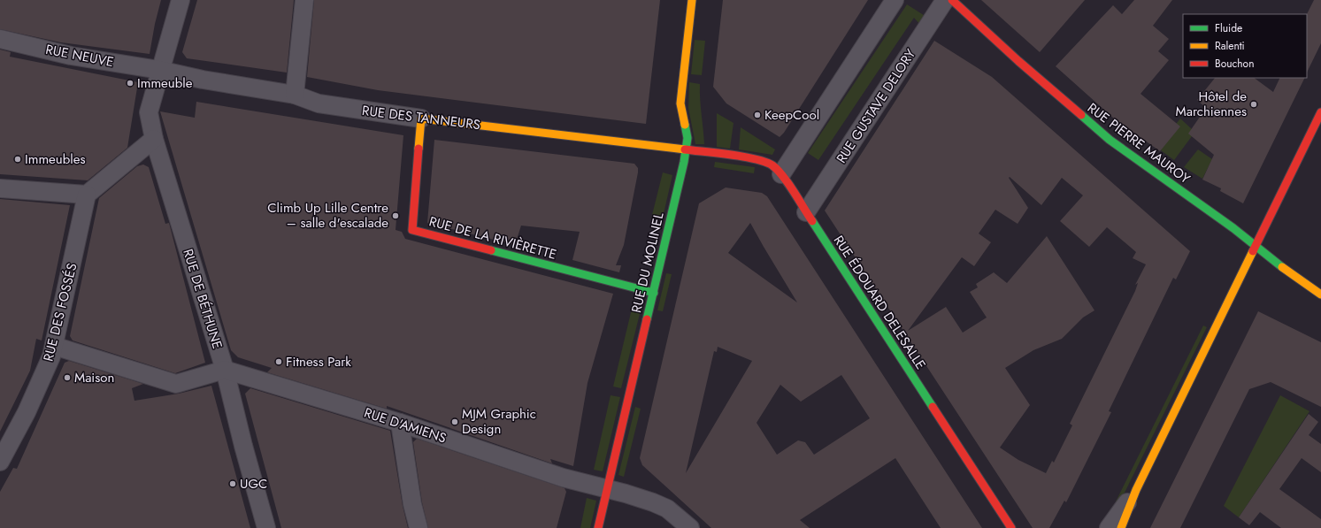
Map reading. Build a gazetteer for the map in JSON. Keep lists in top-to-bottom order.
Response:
{
  "streets": {
    "street": [
      "RUE NEUVE",
      "RUE GUSTAVE DELORY",
      "RUE DES TANNEURS",
      "RUE PIERRE MAUROY",
      "RUE DE LA RIVIÈRETTE",
      "RUE DU MOLINEL",
      "RUE DE BÉTHUNE",
      "RUE ÉDOUARD DELESALLE",
      "RUE DES FOSSÉS",
      "RUE D'AMIENS"
    ]
  },
  "crossings": [
    ["RUE NEUVE", "RUE DES TANNEURS"],
    ["RUE NEUVE", "RUE DE BÉTHUNE"],
    ["RUE GUSTAVE DELORY", "RUE ÉDOUARD DELESALLE"],
    ["RUE DES TANNEURS", "RUE DE LA RIVIÈRETTE"],
    ["RUE DES TANNEURS", "RUE DU MOLINEL"],
    ["RUE DES TANNEURS", "RUE DE BÉTHUNE"],
    ["RUE DES TANNEURS", "RUE ÉDOUARD DELESALLE"],
    ["RUE DE LA RIVIÈRETTE", "RUE DU MOLINEL"],
    ["RUE DU MOLINEL", "RUE ÉDOUARD DELESALLE"],
    ["RUE DU MOLINEL", "RUE D'AMIENS"],
    ["RUE DE BÉTHUNE", "RUE D'AMIENS"]
  ],
  "places": [
    "Immeuble",
    "Hôtel de Marchiennes",
    "KeepCool",
    "Immeubles",
    "Climb Up Lille Centre – salle d'escalade",
    "Fitness Park",
    "Maison",
    "MJM Graphic Design",
    "UGC"
  ],
  "legend": ["Fluide", "Ralenti", "Bouchon"]
}
